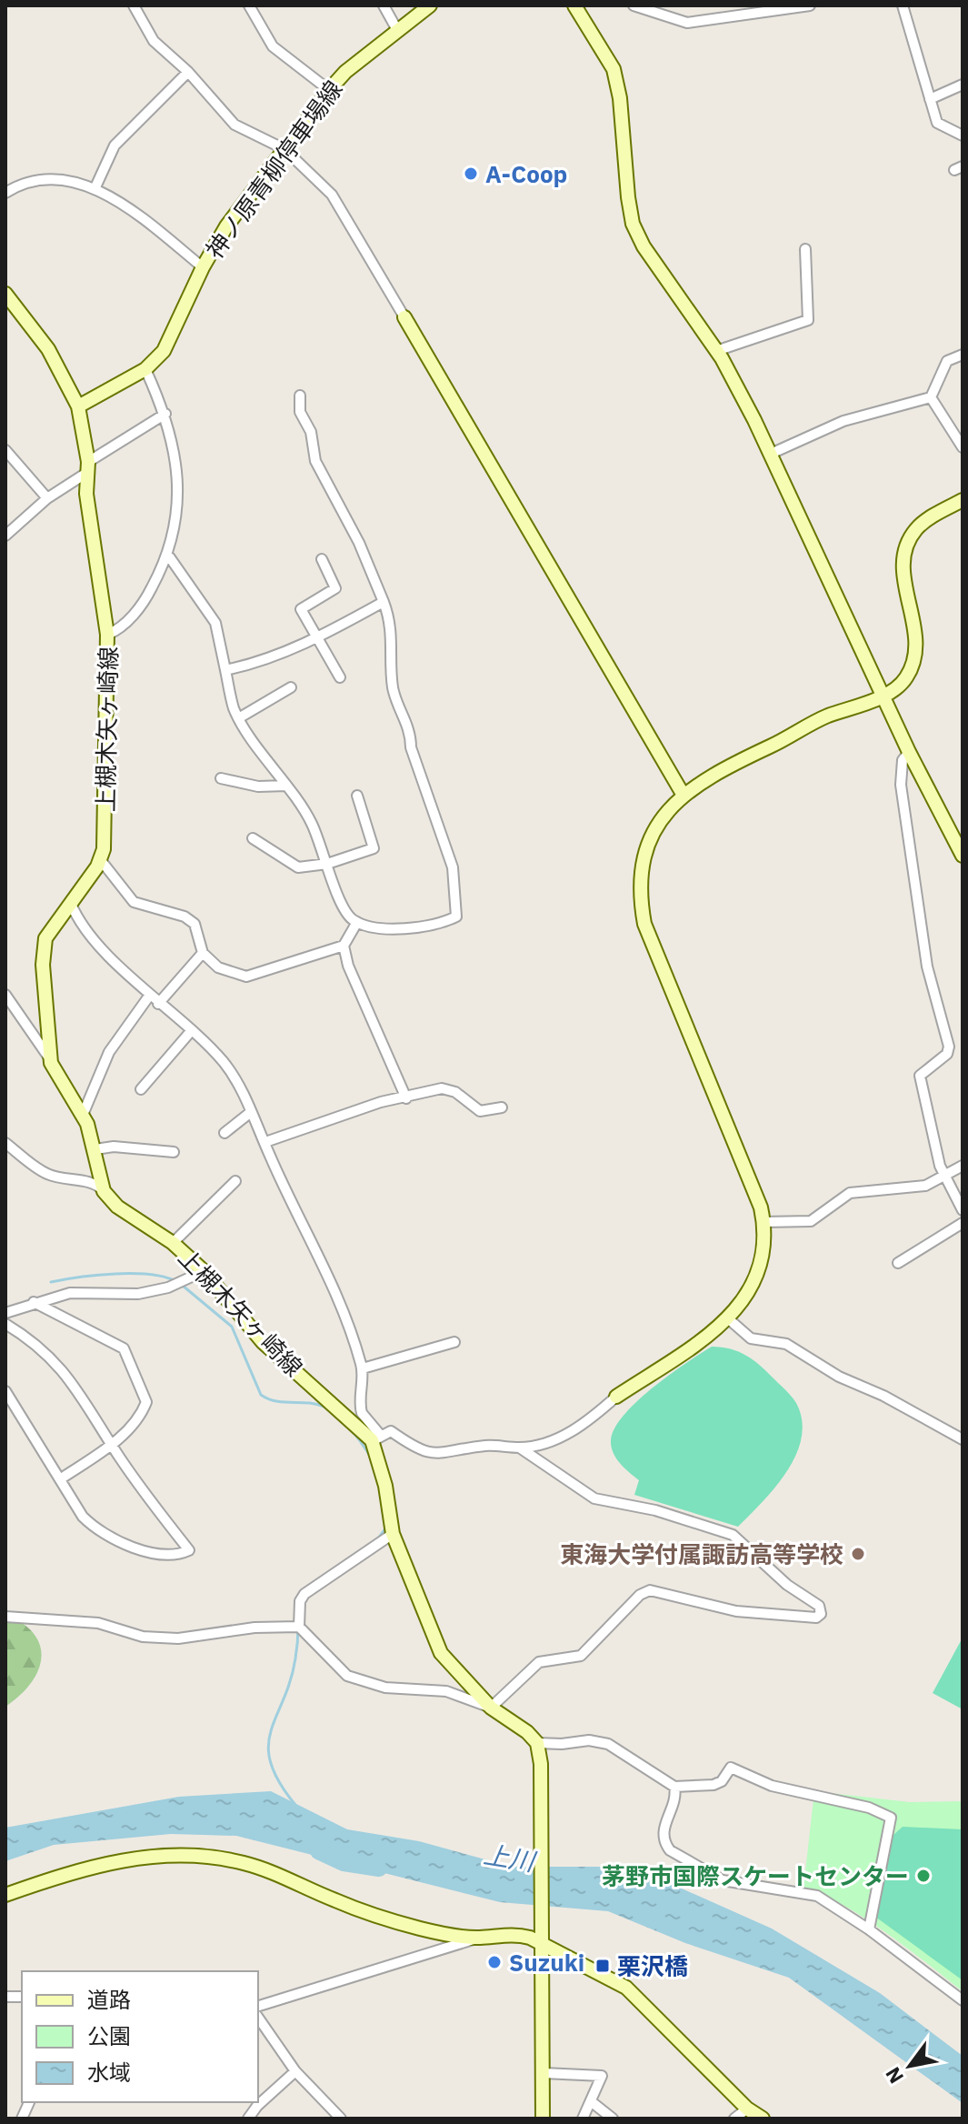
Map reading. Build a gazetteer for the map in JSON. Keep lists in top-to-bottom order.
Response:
{
  "streets": {
    "main road": ["神ノ原青柳停車場線", "上槻木矢ヶ崎線"]
  },
  "crossings": [
    ["神ノ原青柳停車場線", "上槻木矢ヶ崎線"]
  ],
  "water": ["上川"],
  "places": {
    "other": [
      "A-Coop",
      "東海大学付属諏訪高等学校",
      "茅野市国際スケートセンター",
      "Suzuki"
    ],
    "transit": ["栗沢橋"]
  },
  "legend": ["道路", "公園", "水域"],
  "north": "bottom left"
}
